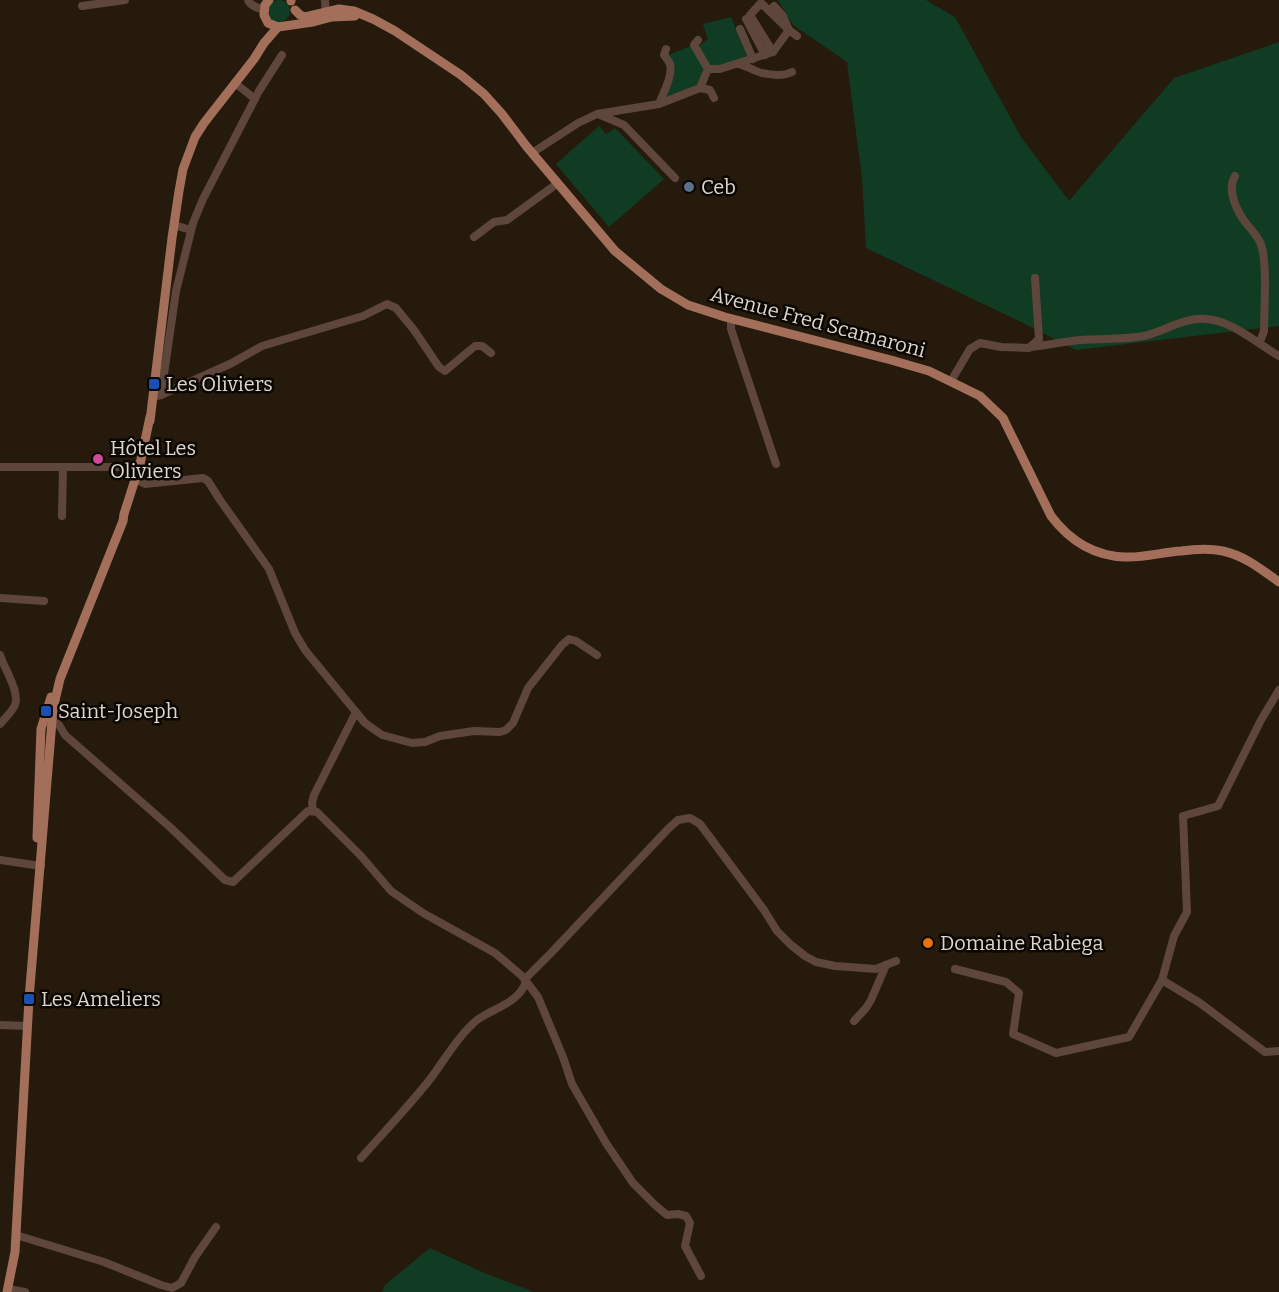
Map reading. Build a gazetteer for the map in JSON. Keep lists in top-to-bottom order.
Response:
{
  "streets": {
    "main road": ["Avenue Fred Scamaroni"]
  },
  "places": {
    "other": ["Ceb", "Hôtel Les Oliviers", "Domaine Rabiega"],
    "transit": ["Les Oliviers", "Saint-Joseph", "Les Ameliers"]
  }
}
